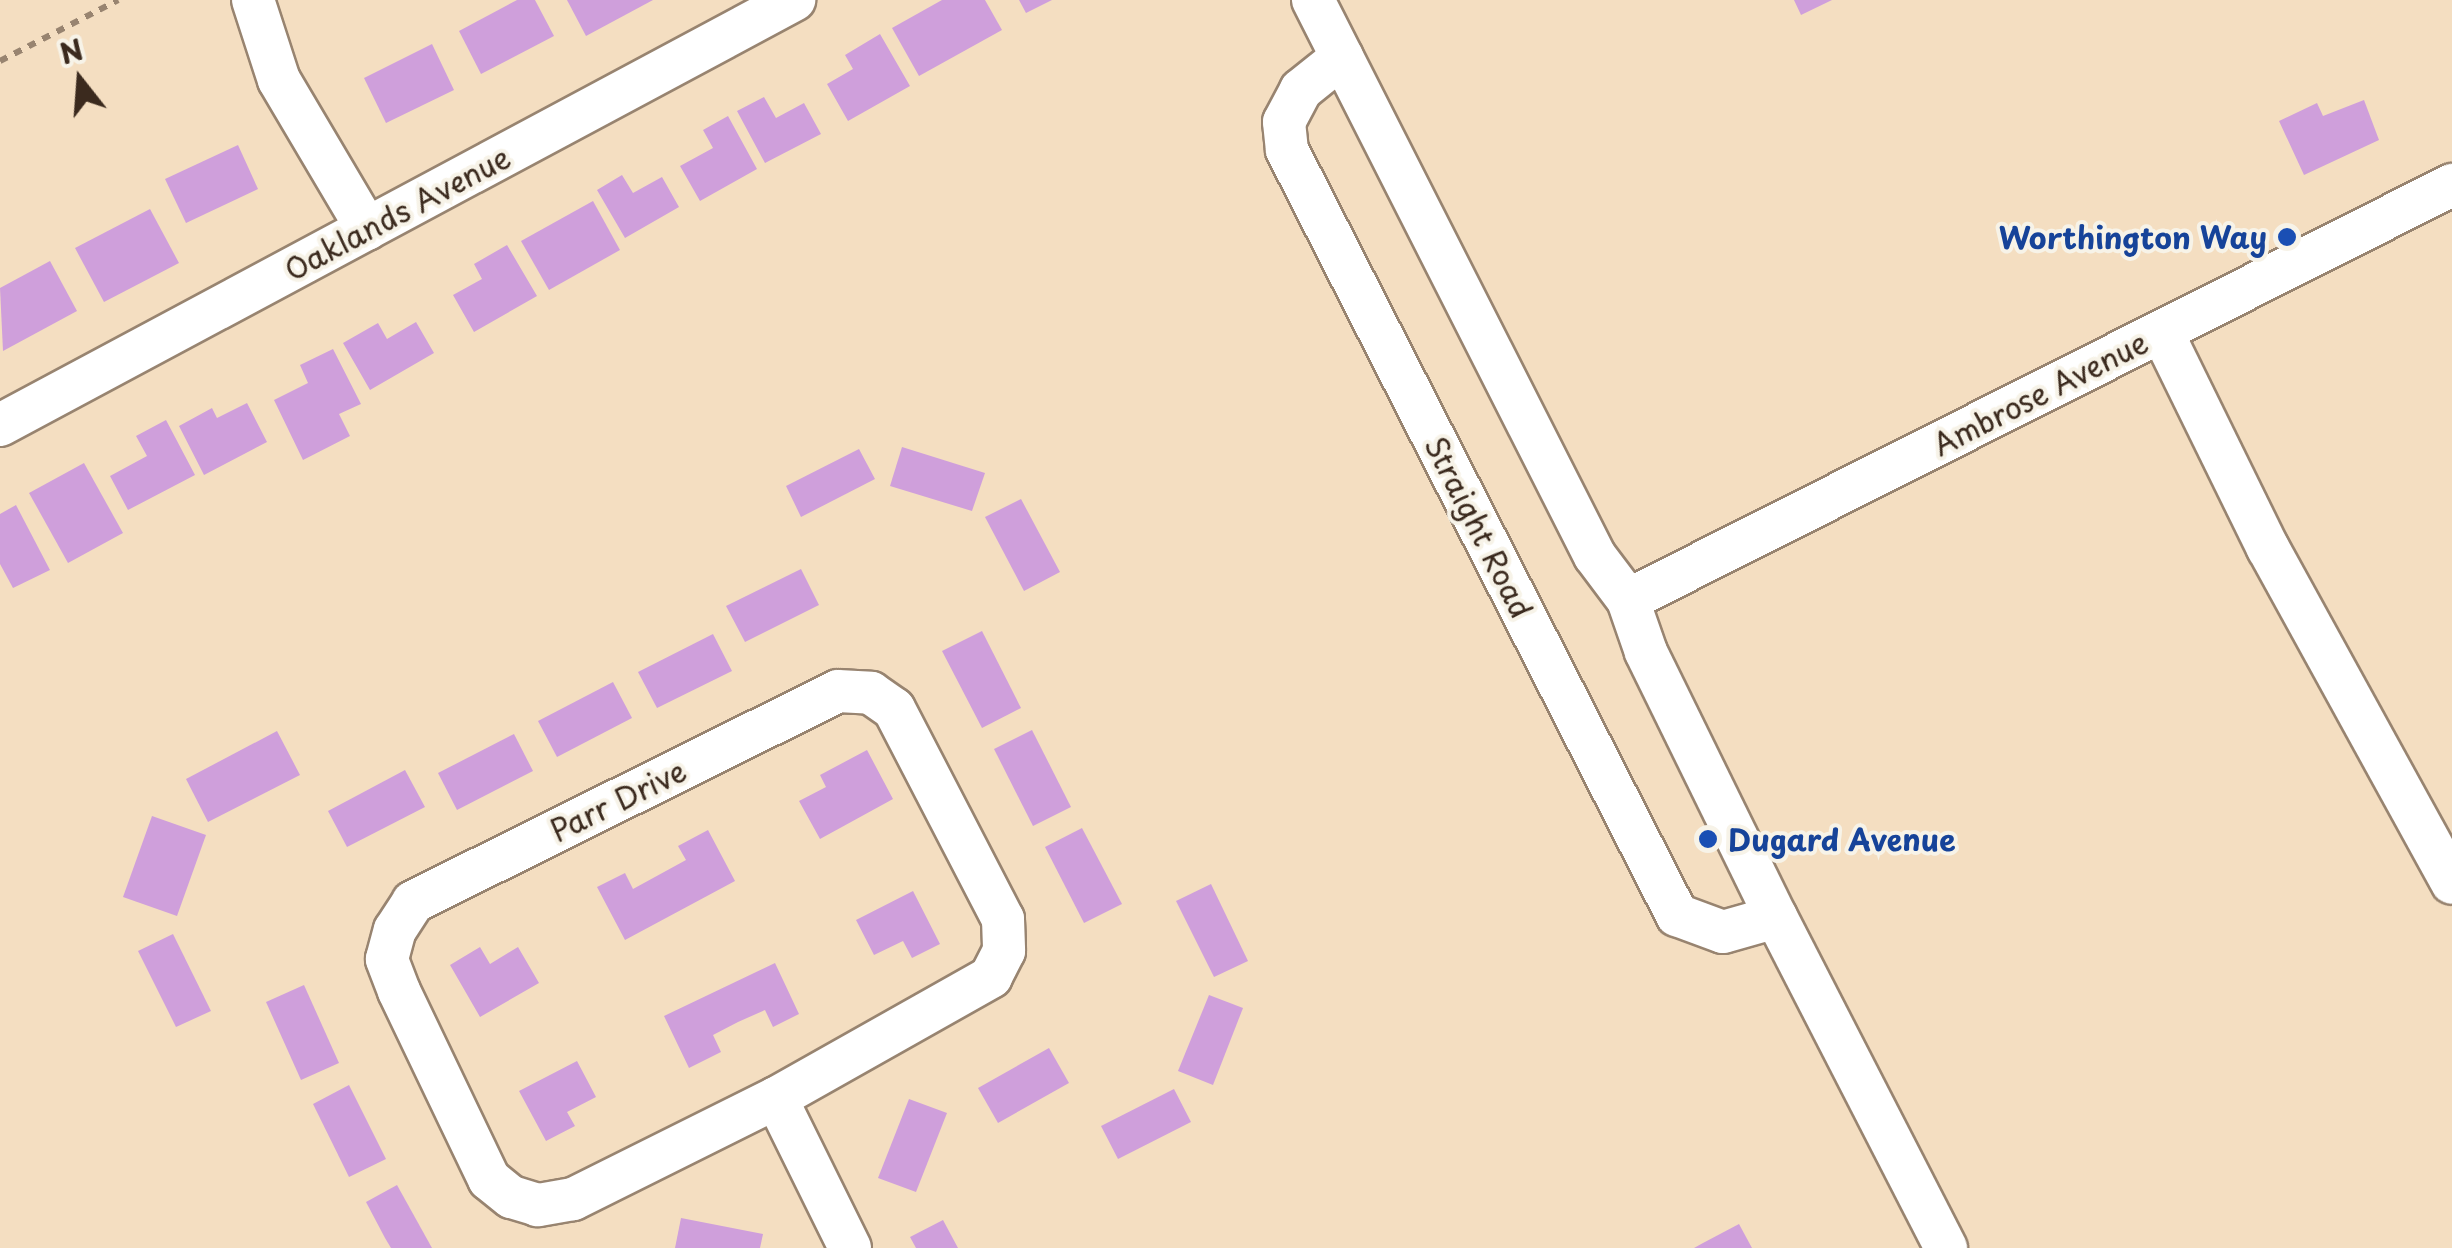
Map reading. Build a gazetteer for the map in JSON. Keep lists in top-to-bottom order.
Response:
{
  "streets": {
    "street": [
      "Oaklands Avenue",
      "Ambrose Avenue",
      "Straight Road",
      "Parr Drive"
    ]
  },
  "places": ["Worthington Way", "Dugard Avenue"],
  "north": "top"
}
